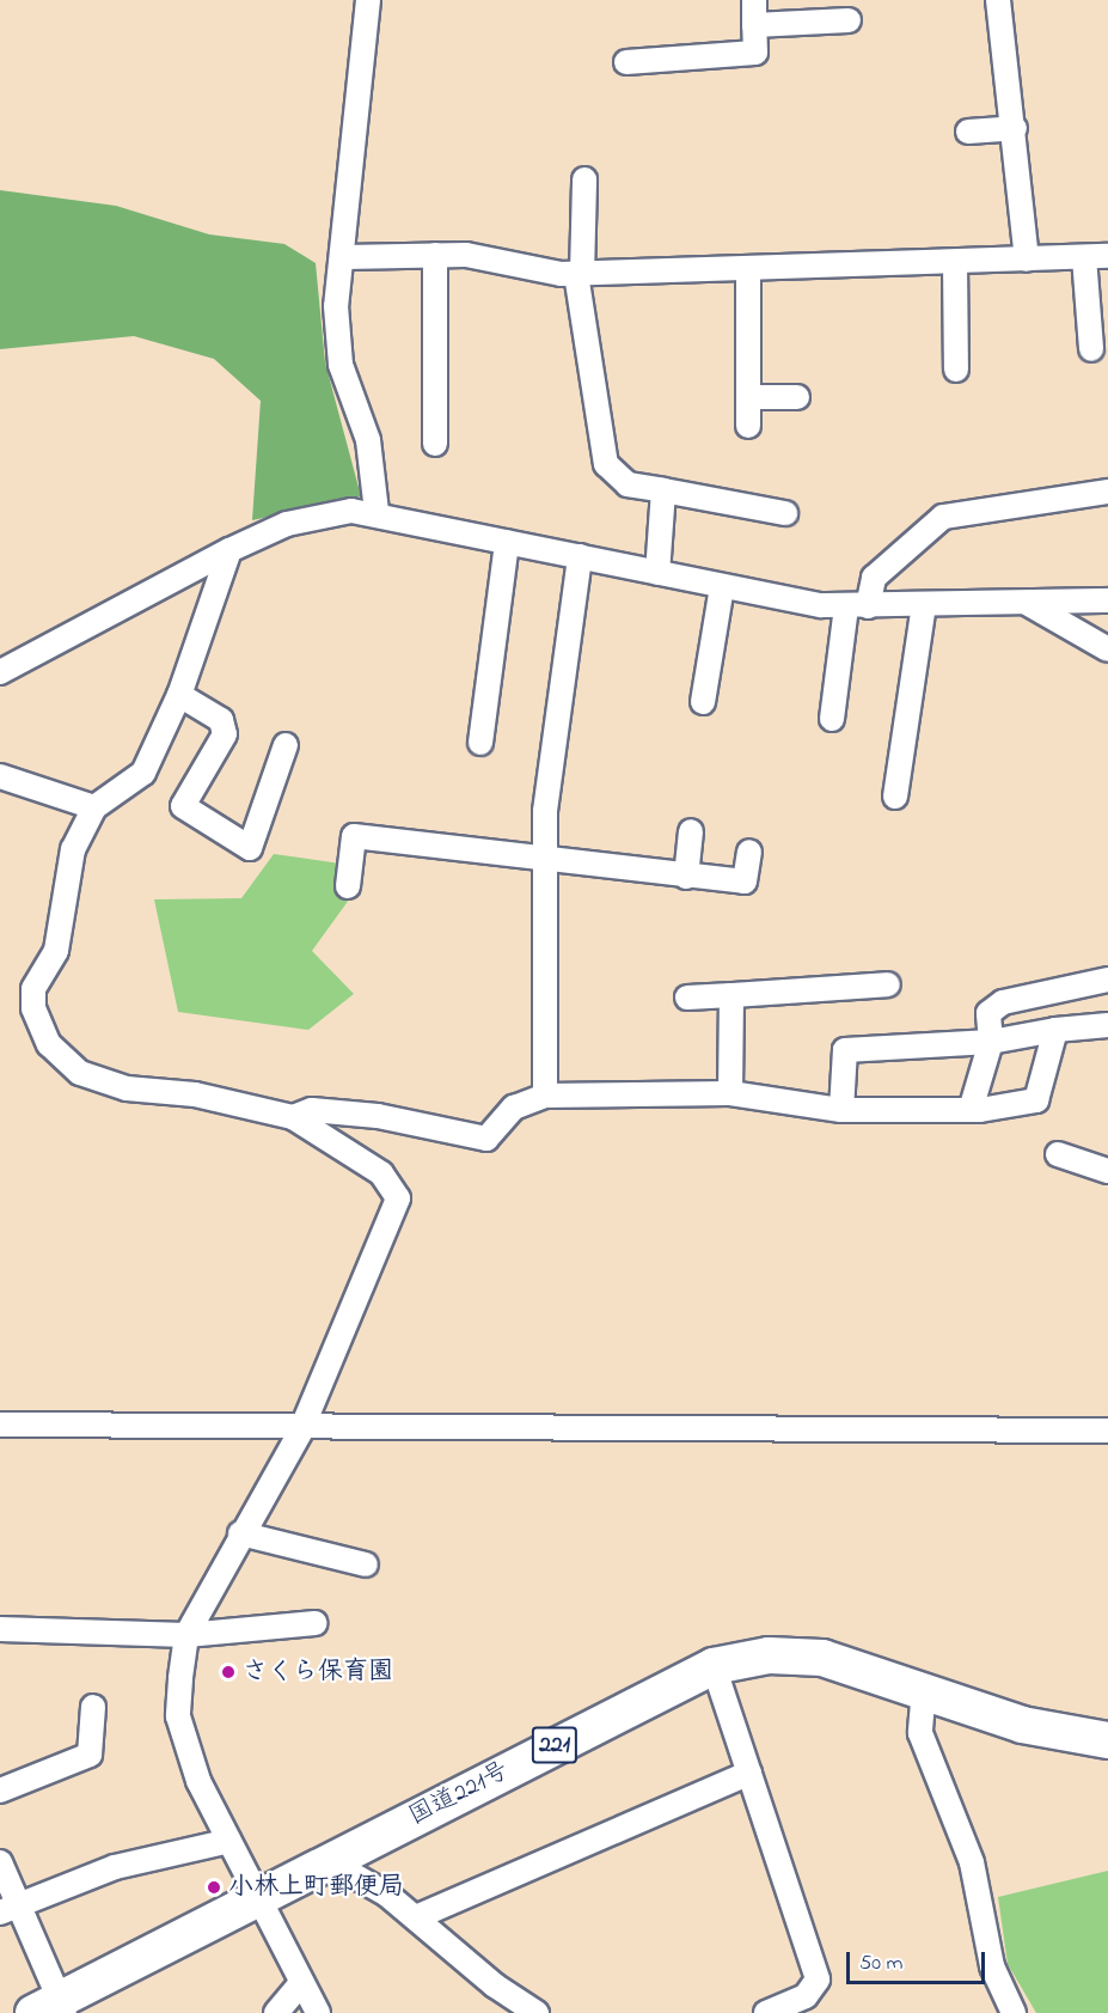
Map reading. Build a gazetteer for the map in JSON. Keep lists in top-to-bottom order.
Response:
{
  "streets": {
    "highway": ["221", "国道221号"]
  },
  "places": ["さくら保育園", "小林上町郵便局"],
  "scale_bar": "50 m"
}
